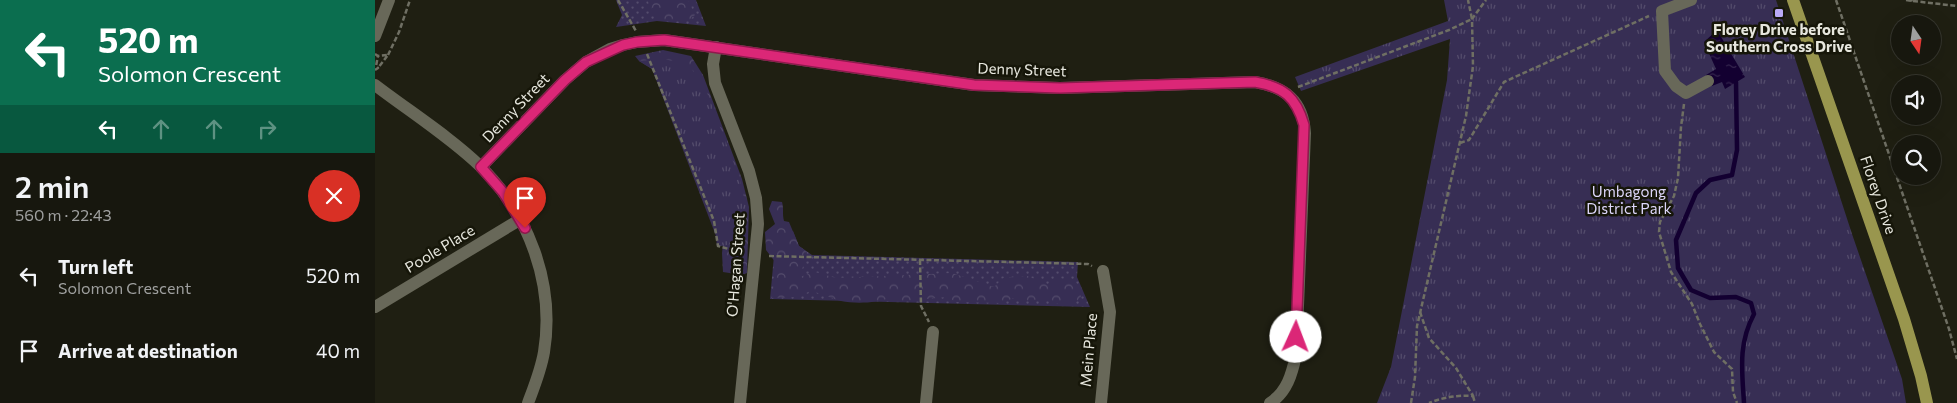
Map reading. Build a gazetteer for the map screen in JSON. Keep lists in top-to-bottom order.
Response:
{
  "streets": {
    "main road": ["Florey Drive"],
    "street": [
      "Denny Street",
      "Poole Place",
      "O'Hagan Street",
      "Mein Place"
    ]
  },
  "crossings": [
    ["Denny Street", "O'Hagan Street"]
  ],
  "parks": ["Umbagong District Park"],
  "places": {
    "transit": ["Florey Drive before Southern Cross Drive"]
  },
  "north": "bottom",
  "page": {
    "turn": ["520 m", "Solomon Crescent"],
    "heading": ["2 min", "560 m · 22:43"],
    "list": [
      {
        "name": "Turn left",
        "note": "Solomon Crescent",
        "value": "520 m"
      },
      {
        "name": "Arrive at destination",
        "value": "40 m"
      }
    ]
  }
}
